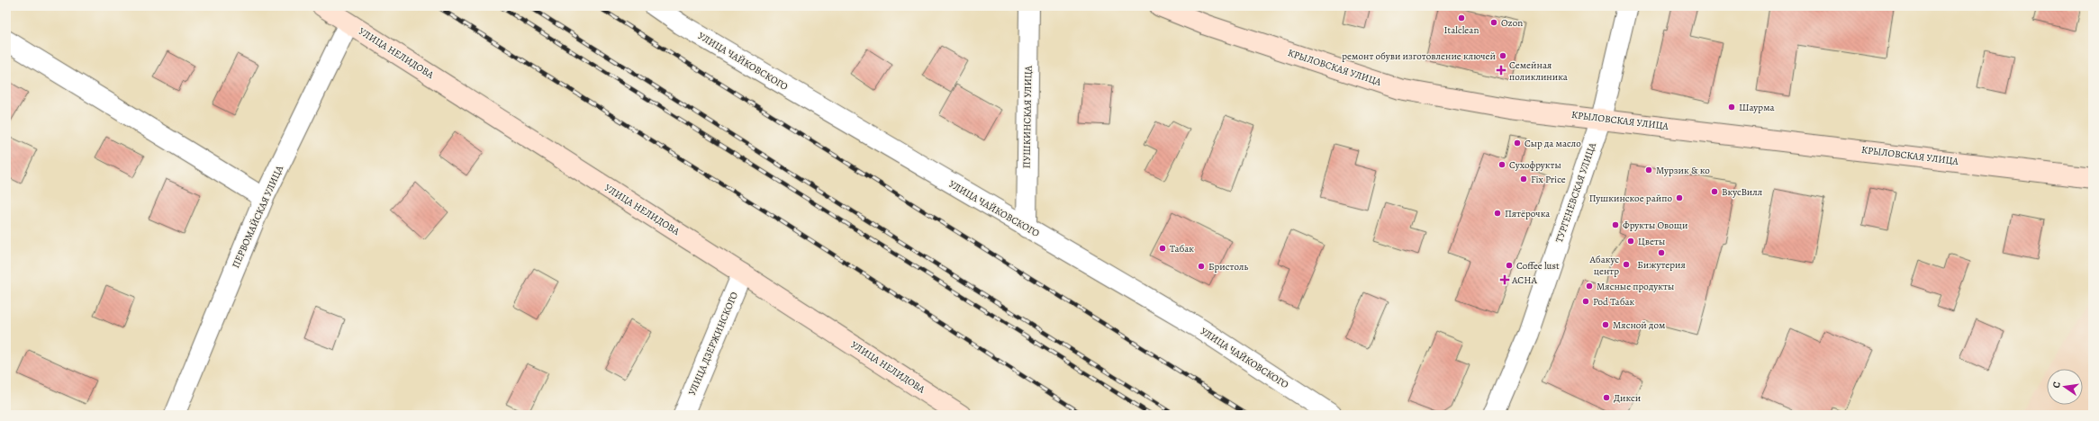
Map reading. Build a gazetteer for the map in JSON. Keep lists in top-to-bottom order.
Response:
{
  "streets": {
    "street": [
      "УЛИЦА НЕЛИДОВА",
      "УЛИЦА ЧАЙКОВСКОГО",
      "КРЫЛОВСКАЯ УЛИЦА",
      "ПУШКИНСКАЯ УЛИЦА",
      "ТУРГЕНЕВСКАЯ УЛИЦА",
      "ПЕРВОМАЙСКАЯ УЛИЦА",
      "УЛИЦА ДЗЕРЖИНСКОГО"
    ]
  },
  "crossings": [
    ["УЛИЦА НЕЛИДОВА", "ПЕРВОМАЙСКАЯ УЛИЦА"],
    ["УЛИЦА НЕЛИДОВА", "УЛИЦА ДЗЕРЖИНСКОГО"],
    ["УЛИЦА ЧАЙКОВСКОГО", "ПУШКИНСКАЯ УЛИЦА"],
    ["КРЫЛОВСКАЯ УЛИЦА", "ТУРГЕНЕВСКАЯ УЛИЦА"]
  ],
  "places": {
    "other": [
      "Italclean",
      "Ozon",
      "ремонт обуви изготовление ключей",
      "Шаурма",
      "Сыр да масло",
      "Сухофрукты",
      "Мурзик & ко",
      "Fix Price",
      "ВкусВилл",
      "Пушкинское райпо",
      "Пятёрочка",
      "Фрукты Овощи",
      "Цветы",
      "Табак",
      "Бижутерия",
      "Абакус центр",
      "Coffee lust",
      "Бристоль",
      "Мясные продукты",
      "Pod Табак",
      "Мясной дом",
      "Дикси"
    ],
    "health": ["Семейная поликлиника", "АСНА"]
  },
  "north": "left"
}
